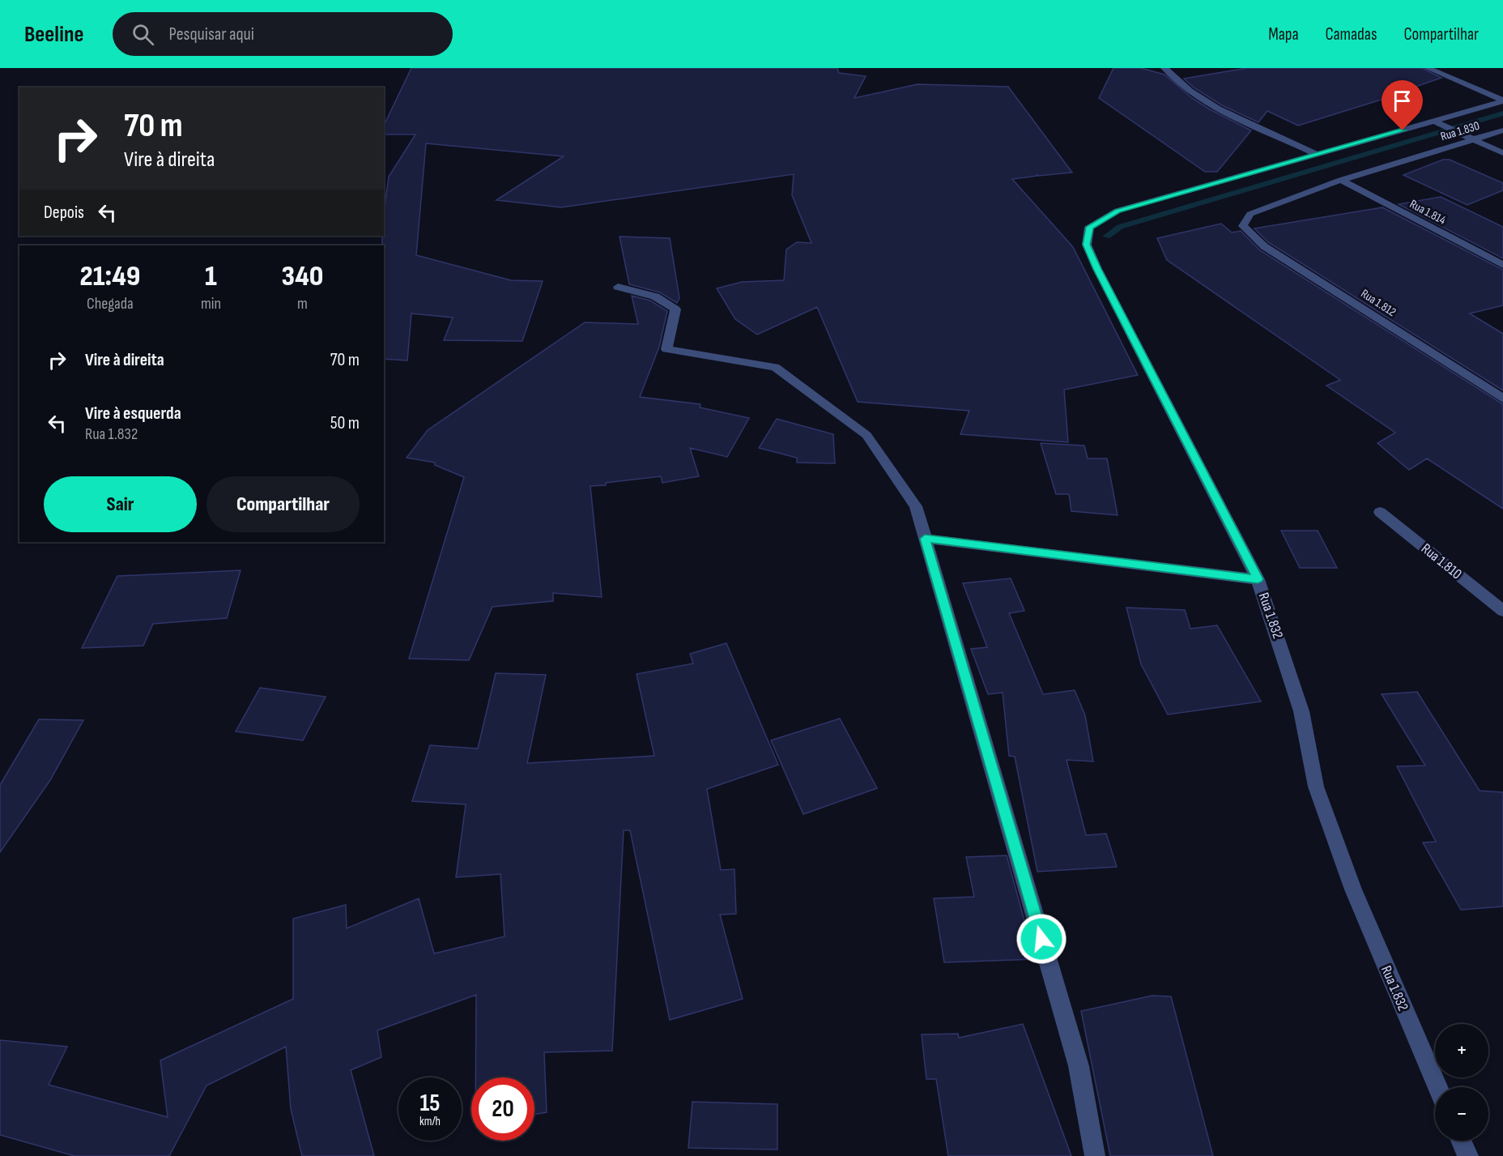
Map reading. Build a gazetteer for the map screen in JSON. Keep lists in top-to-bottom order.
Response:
{
  "streets": {
    "street": [
      "Rua 1.830",
      "Rua 1.814",
      "Rua 1.812",
      "Rua 1.810",
      "Rua 1.832"
    ]
  },
  "crossings": [
    ["Rua 1.830", "Rua 1.814"],
    ["Rua 1.830", "Rua 1.812"]
  ],
  "page": {
    "header": "Beeline",
    "search": "Pesquisar aqui",
    "nav": ["Mapa", "Camadas", "Compartilhar"],
    "turn": ["70 m", "Vire à direita"],
    "then": "Depois",
    "eta": [
      "21:49",
      "Chegada",
      "1",
      "min",
      "340",
      "m"
    ],
    "list": [
      {
        "name": "Vire à direita",
        "value": "70 m"
      },
      {
        "name": "Vire à esquerda",
        "note": "Rua 1.832",
        "value": "50 m"
      }
    ],
    "buttons": ["Sair", "Compartilhar"],
    "map_buttons": ["+", "−"],
    "speed": "15 km/h",
    "limit": "20"
  }
}
